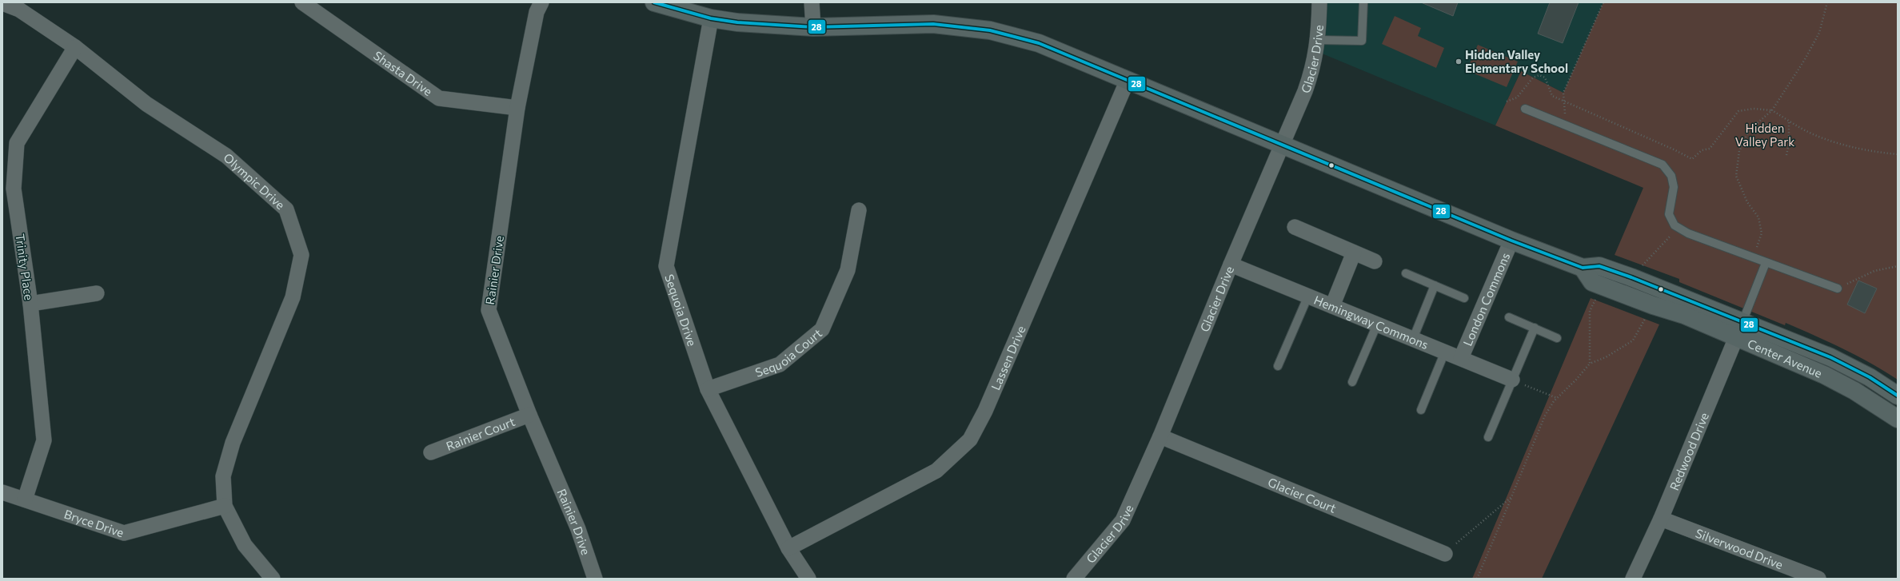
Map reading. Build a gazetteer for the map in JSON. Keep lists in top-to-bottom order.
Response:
{
  "streets": {
    "street": [
      "Glacier Drive",
      "Shasta Drive",
      "Olympic Drive",
      "Trinity Place",
      "Rainier Drive",
      "London Commons",
      "Sequoia Drive",
      "Hemingway Commons",
      "Sequoia Court",
      "Lassen Drive",
      "Center Avenue",
      "Rainier Court",
      "Redwood Drive",
      "Glacier Court",
      "Bryce Drive",
      "Silverwood Drive"
    ]
  },
  "crossings": [
    ["Glacier Drive", "Hemingway Commons"],
    ["Glacier Drive", "Center Avenue"],
    ["Glacier Drive", "Glacier Court"],
    ["Shasta Drive", "Rainier Drive"],
    ["Olympic Drive", "Trinity Place"],
    ["Olympic Drive", "Bryce Drive"],
    ["Trinity Place", "Bryce Drive"],
    ["Rainier Drive", "Rainier Court"],
    ["London Commons", "Hemingway Commons"],
    ["London Commons", "Center Avenue"],
    ["Sequoia Drive", "Sequoia Court"],
    ["Sequoia Drive", "Lassen Drive"],
    ["Sequoia Drive", "Center Avenue"],
    ["Lassen Drive", "Center Avenue"],
    ["Center Avenue", "Redwood Drive"],
    ["Redwood Drive", "Silverwood Drive"]
  ],
  "parks": ["Hidden Valley Park"],
  "places": ["Hidden Valley Elementary School"],
  "lines": ["transit line 28"]
}
